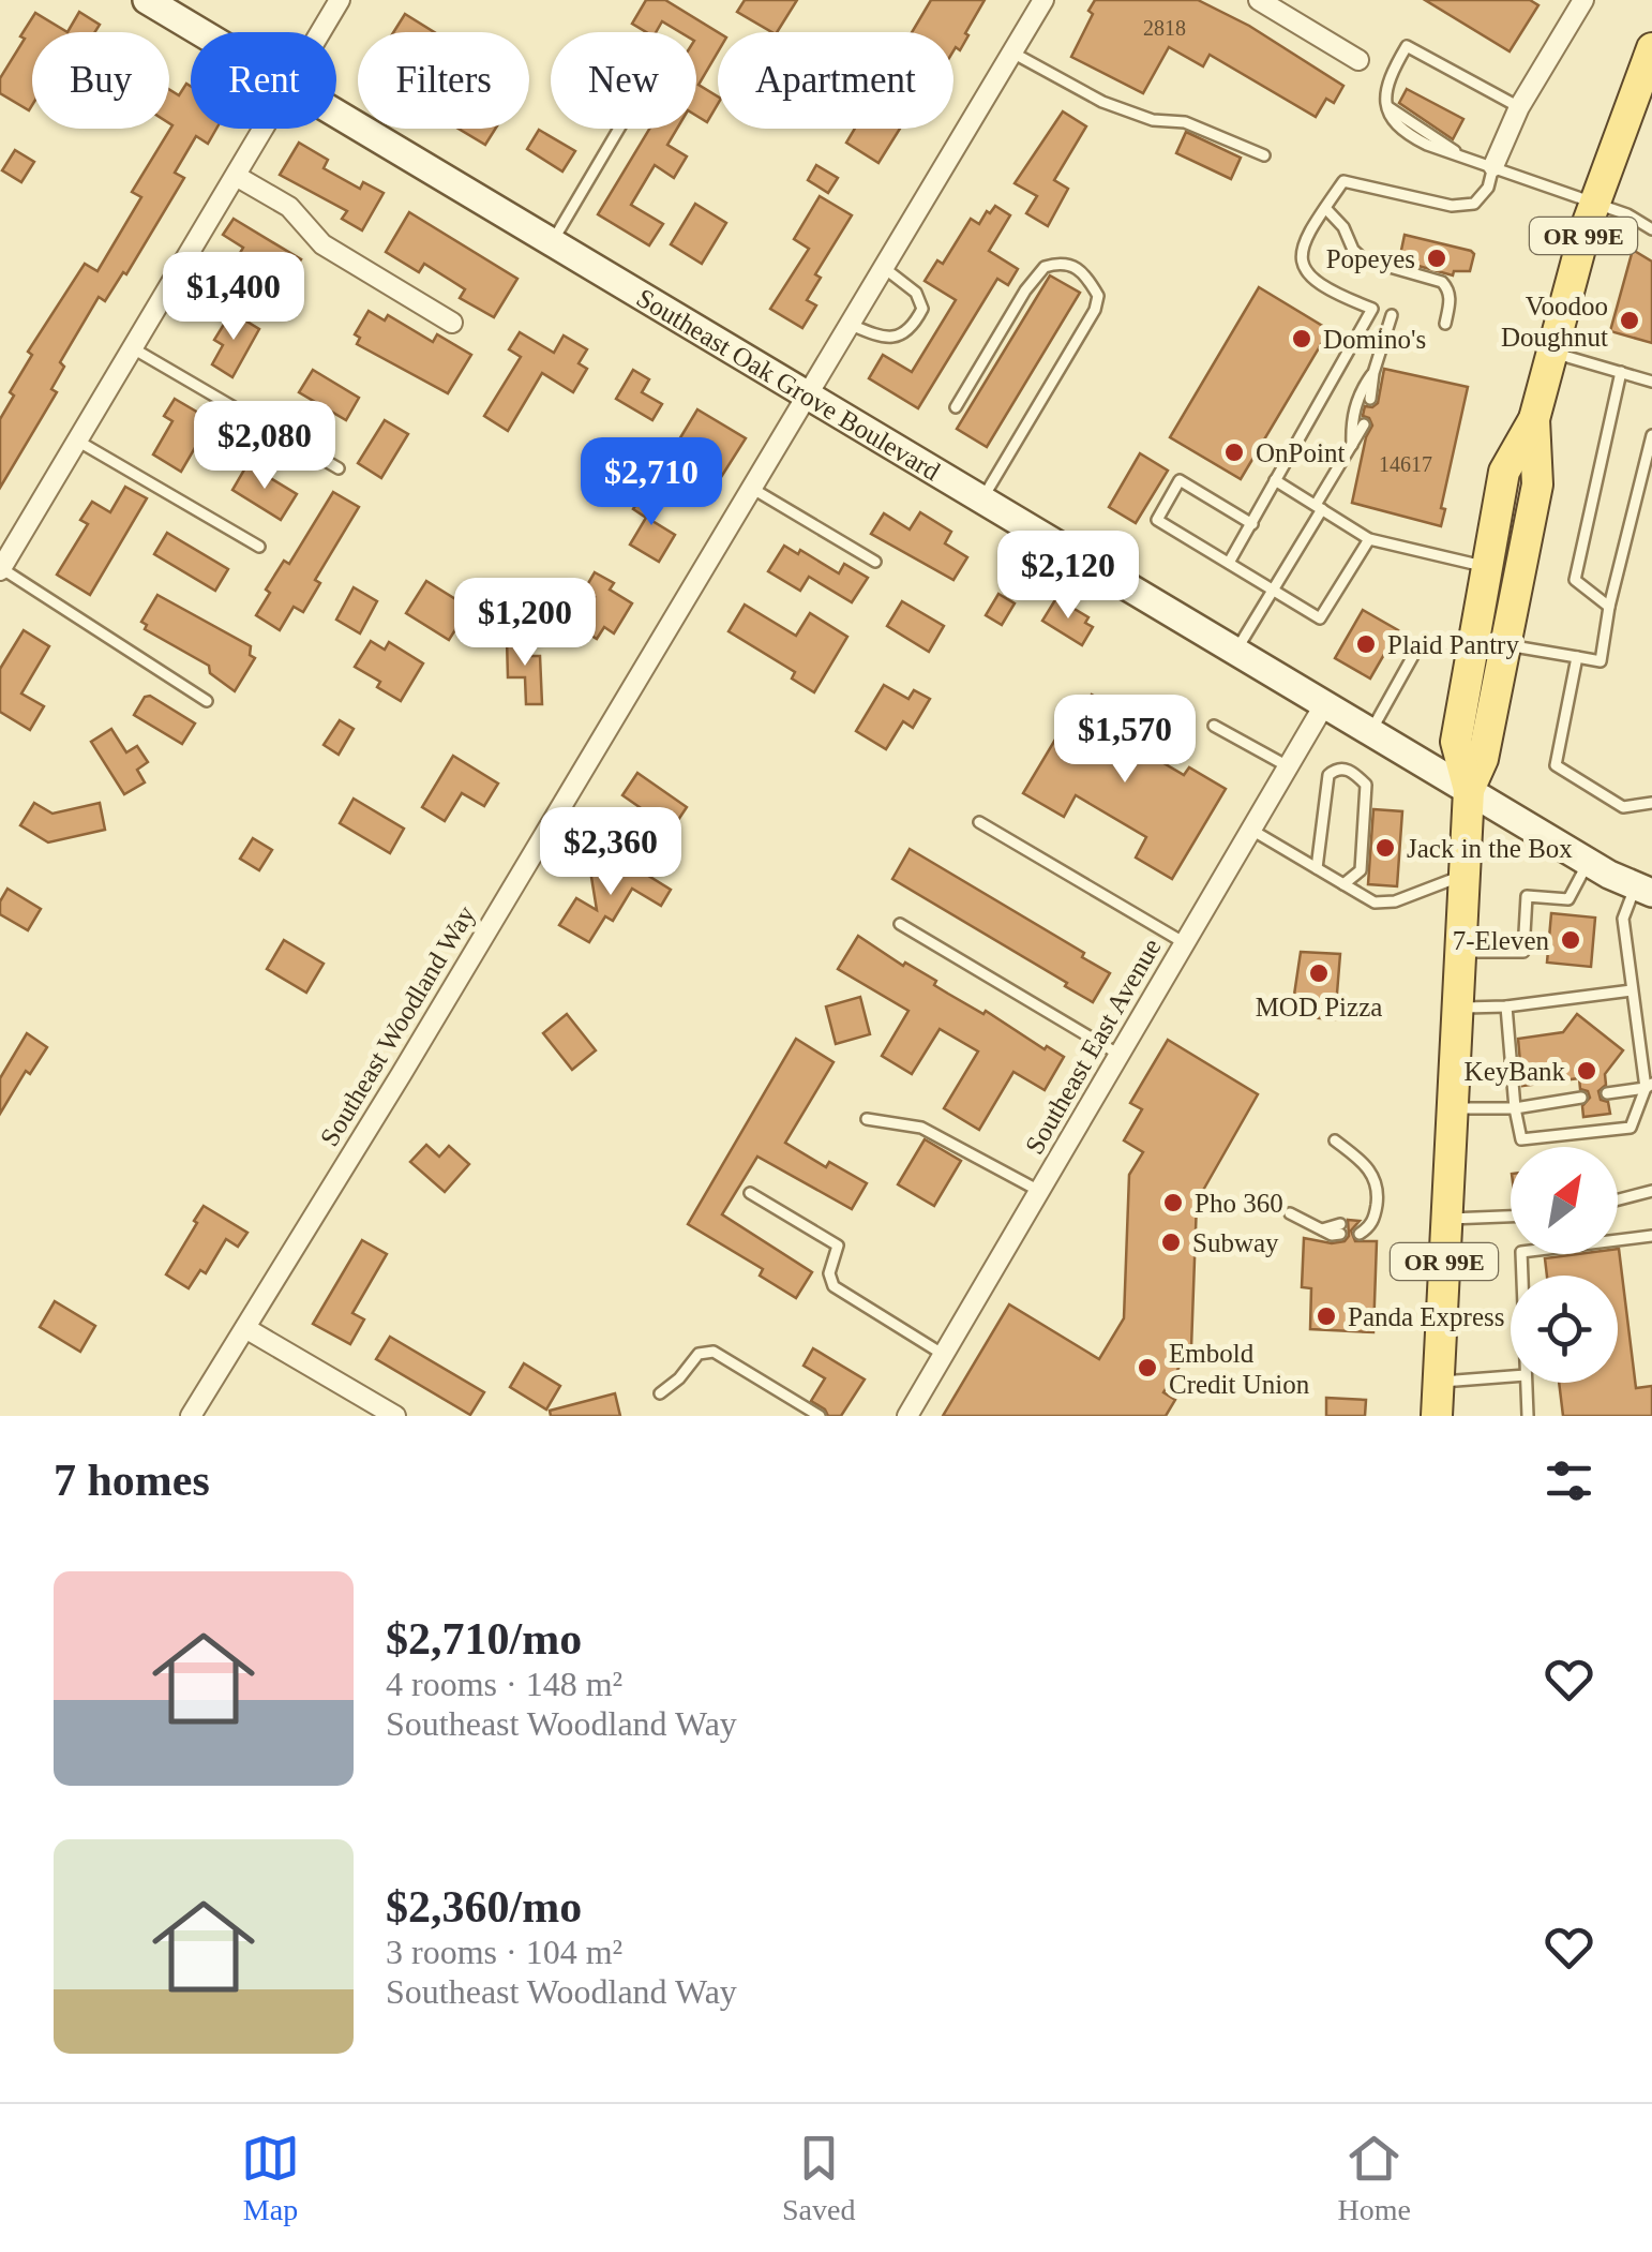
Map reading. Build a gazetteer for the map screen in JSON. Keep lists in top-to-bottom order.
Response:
{
  "streets": {
    "main road": ["OR 99E"],
    "street": ["Southeast Oak Grove Boulevard", "Southeast Woodland Way", "Southeast East Avenue"]
  },
  "crossings": [
    ["OR 99E", "Southeast Oak Grove Boulevard"],
    ["Southeast Oak Grove Boulevard", "Southeast Woodland Way"],
    ["Southeast Oak Grove Boulevard", "Southeast East Avenue"]
  ],
  "places": [
    "Popeyes",
    "Voodoo Doughnut",
    "Domino's",
    "OnPoint",
    "Plaid Pantry",
    "Jack in the Box",
    "7-Eleven",
    "MOD Pizza",
    "KeyBank",
    "Pho 360",
    "Subway",
    "Panda Express",
    "Embold Credit Union"
  ],
  "house_numbers": ["2818", "14617"],
  "north": "top right",
  "page": {
    "chip": [
      "Buy",
      "Rent",
      "Filters",
      "New",
      "Apartment"
    ],
    "price": [
      "$1,400",
      "$2,080",
      "$2,710",
      "$2,120",
      "$1,200",
      "$1,570",
      "$2,360"
    ],
    "heading": "7 homes",
    "list": [
      {
        "name": "$2,710/mo",
        "note": "4 rooms · 148 m² · Southeast Woodland Way"
      },
      {
        "name": "$2,360/mo",
        "note": "3 rooms · 104 m² · Southeast Woodland Way"
      }
    ],
    "tabs": ["Map", "Saved", "Home"]
  }
}
